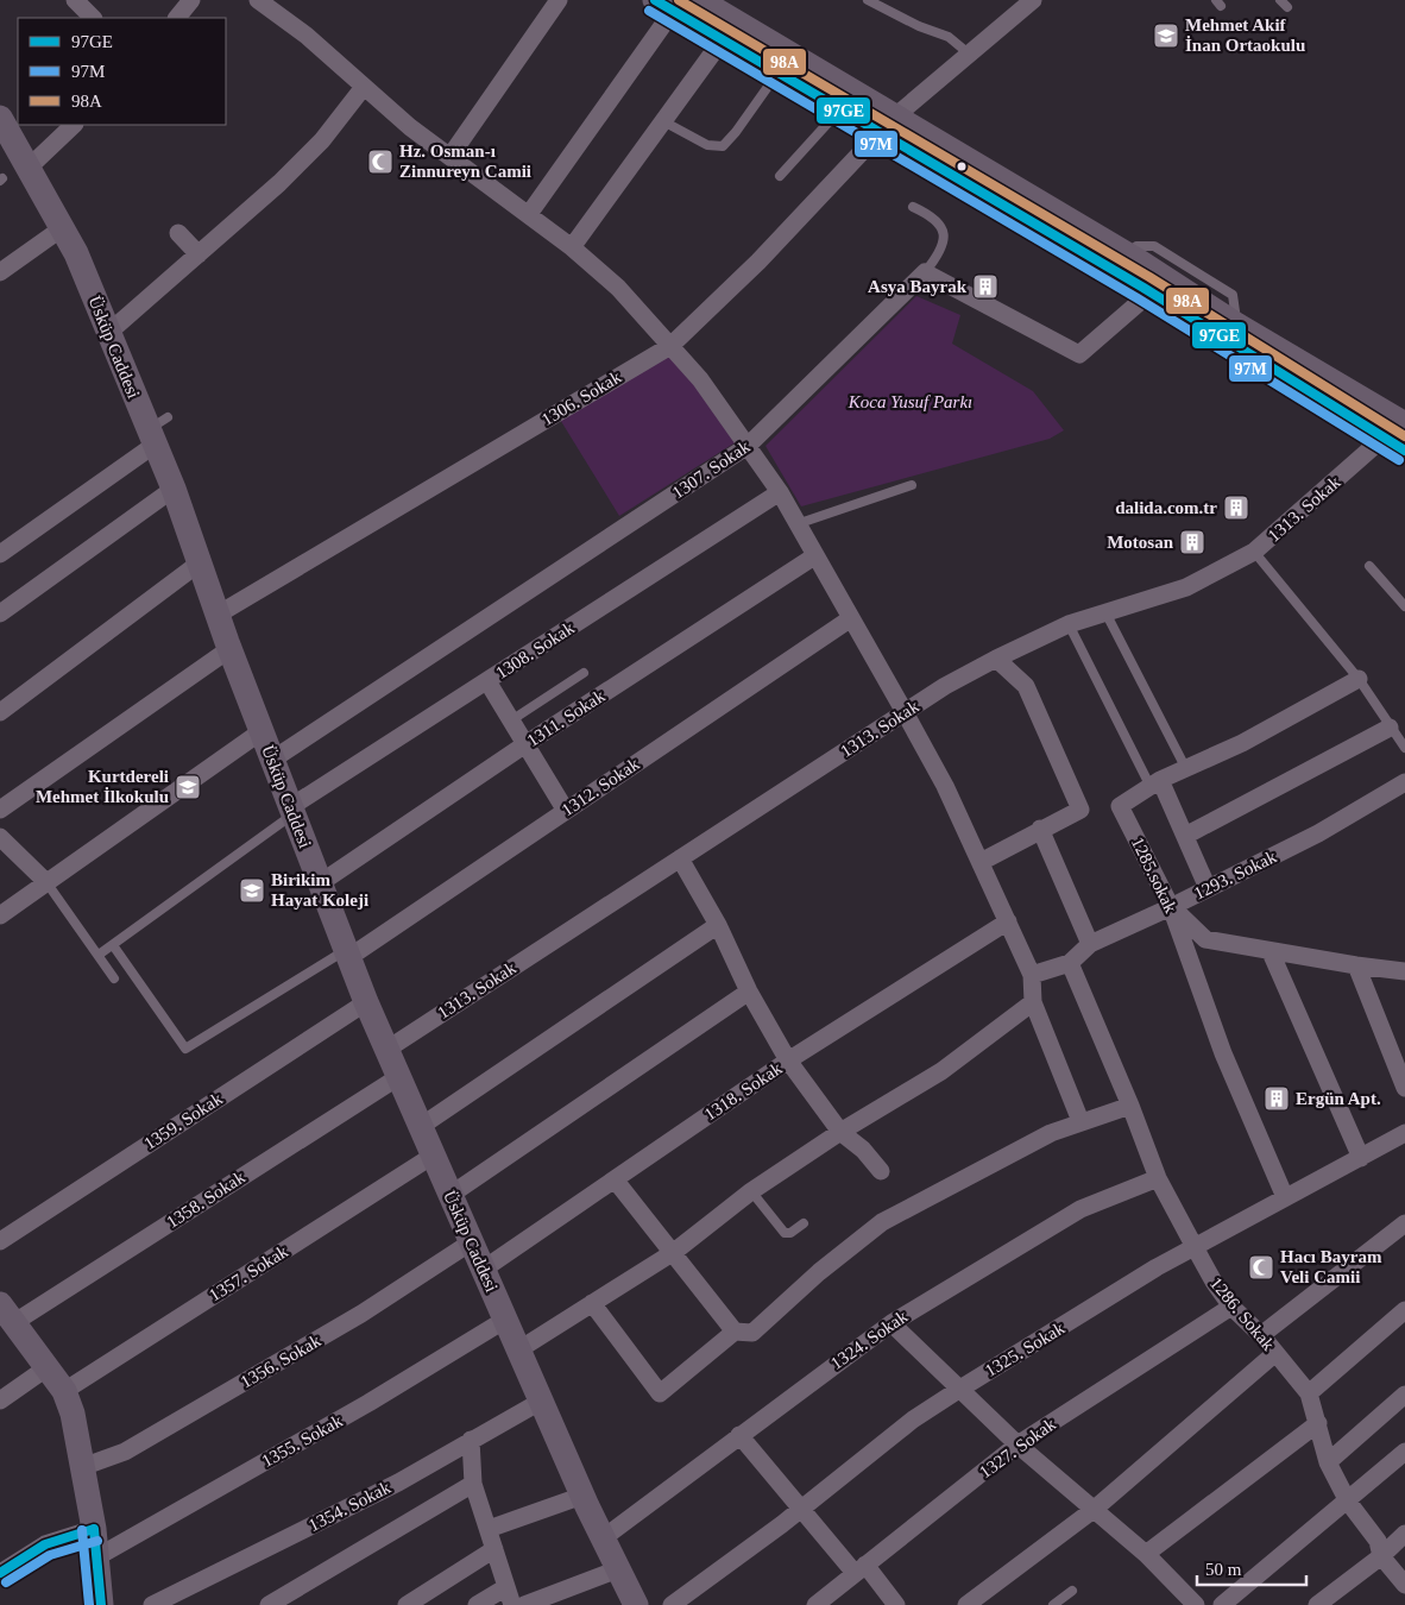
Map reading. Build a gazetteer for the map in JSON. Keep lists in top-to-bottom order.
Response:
{
  "streets": {
    "main road": ["Üsküp Caddesi"],
    "street": [
      "1306. Sokak",
      "1307. Sokak",
      "1313. Sokak",
      "1308. Sokak",
      "1311. Sokak",
      "1312. Sokak",
      "1285.sokak",
      "1293. Sokak",
      "1318. Sokak",
      "1359. Sokak",
      "1358. Sokak",
      "1357. Sokak",
      "1286. Sokak",
      "1324. Sokak",
      "1325. Sokak",
      "1356. Sokak",
      "1355. Sokak",
      "1327. Sokak",
      "1354. Sokak"
    ]
  },
  "crossings": [
    ["Üsküp Caddesi", "1306. Sokak"],
    ["Üsküp Caddesi", "1307. Sokak"],
    ["Üsküp Caddesi", "1313. Sokak"],
    ["Üsküp Caddesi", "1308. Sokak"],
    ["Üsküp Caddesi", "1311. Sokak"],
    ["Üsküp Caddesi", "1312. Sokak"],
    ["Üsküp Caddesi", "1318. Sokak"],
    ["Üsküp Caddesi", "1359. Sokak"],
    ["Üsküp Caddesi", "1358. Sokak"],
    ["Üsküp Caddesi", "1357. Sokak"],
    ["Üsküp Caddesi", "1324. Sokak"],
    ["Üsküp Caddesi", "1356. Sokak"],
    ["Üsküp Caddesi", "1355. Sokak"],
    ["Üsküp Caddesi", "1354. Sokak"],
    ["1285.sokak", "1293. Sokak"],
    ["1285.sokak", "1325. Sokak"],
    ["1293. Sokak", "1286. Sokak"],
    ["1286. Sokak", "1324. Sokak"],
    ["1286. Sokak", "1325. Sokak"],
    ["1286. Sokak", "1327. Sokak"]
  ],
  "parks": ["Koca Yusuf Parkı"],
  "places": {
    "school or university": ["Mehmet Akif İnan Ortaokulu", "Kurtdereli Mehmet İlkokulu", "Birikim Hayat Koleji"],
    "mosque": ["Hz. Osman-ı Zinnureyn Camii", "Hacı Bayram Veli Camii"],
    "building": [
      "Asya Bayrak",
      "dalida.com.tr",
      "Motosan",
      "Ergün Apt."
    ]
  },
  "lines": ["transit line 97GE", "transit line 98A", "transit line 97M"],
  "legend": ["97GE", "97M", "98A"],
  "scale_bar": "50 m"
}
